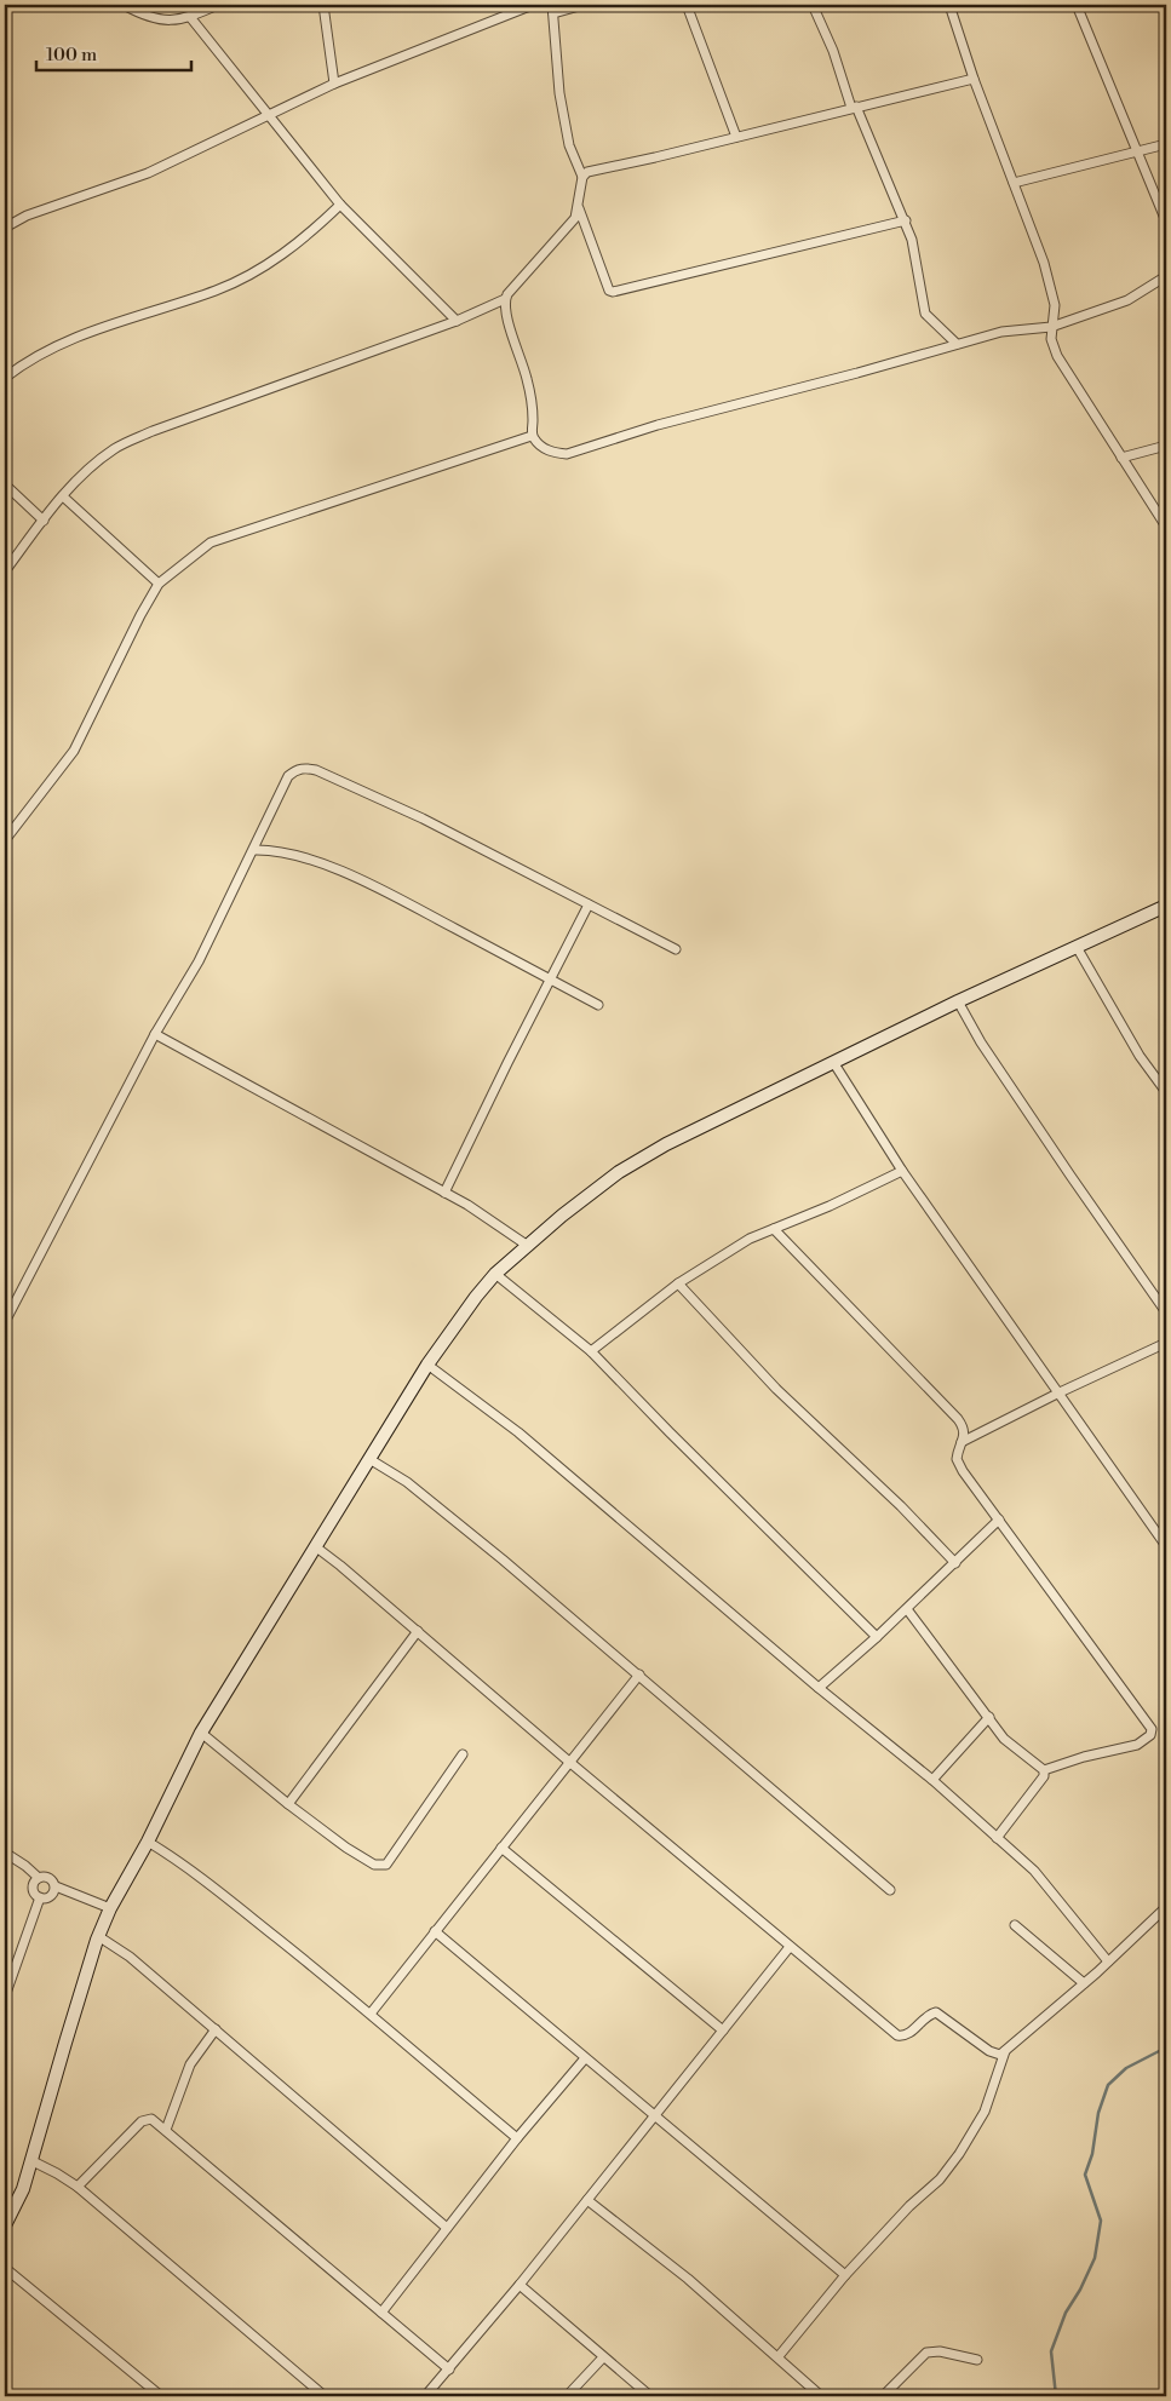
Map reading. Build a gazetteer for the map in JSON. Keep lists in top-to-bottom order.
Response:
{
  "scale_bar": "100 m"
}
